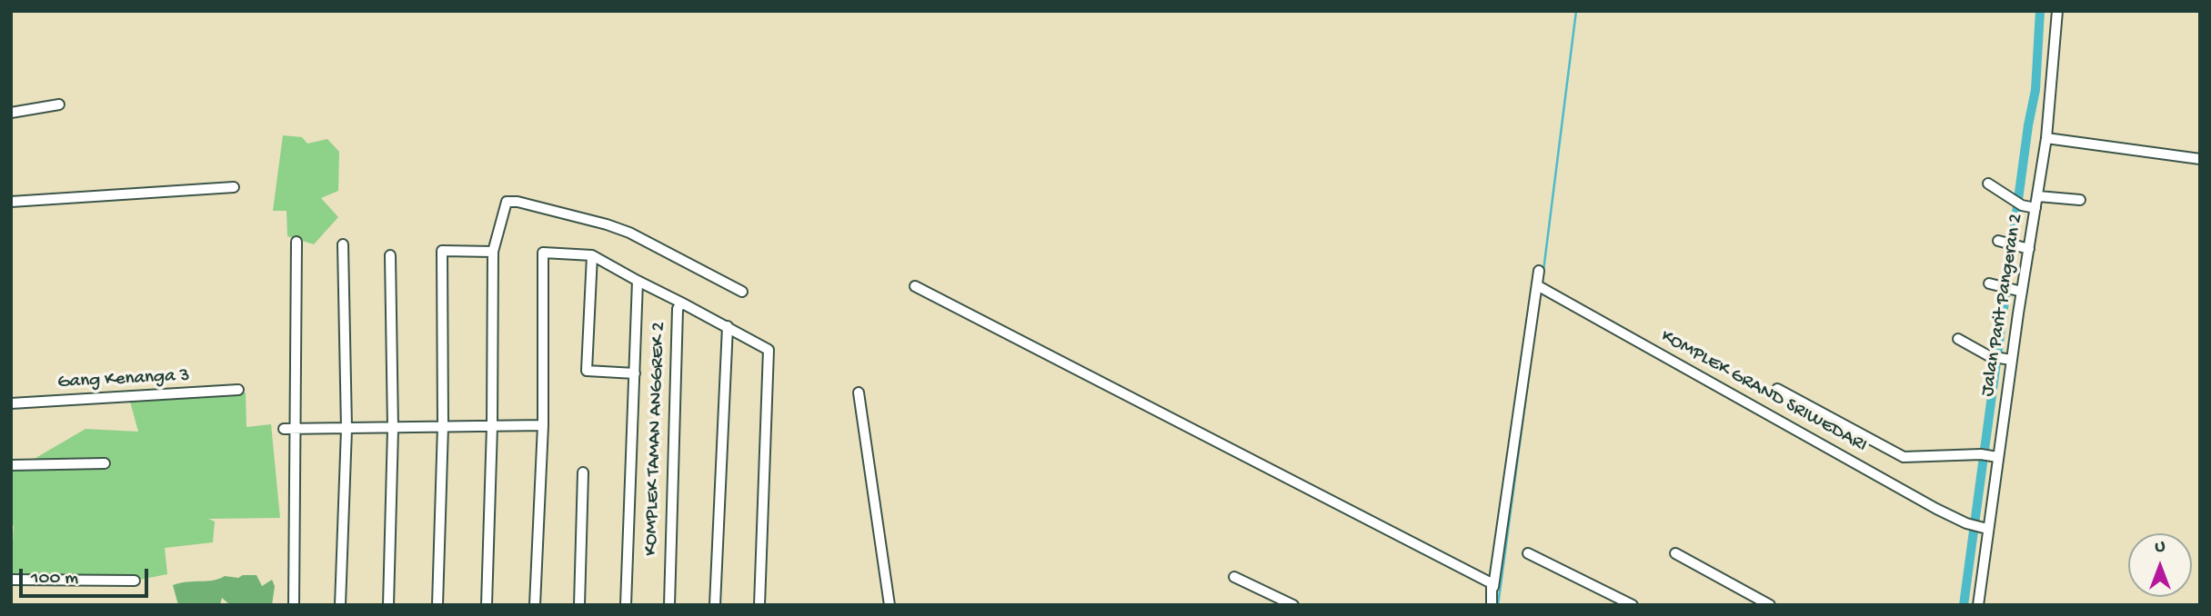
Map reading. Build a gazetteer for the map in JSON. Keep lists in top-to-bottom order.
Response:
{
  "streets": {
    "street": [
      "Jalan Parit Pangeran 2",
      "Gang Kenanga 3",
      "KOMPLEK GRAND SRIWEDARI",
      "KOMPLEK TAMAN ANGGREK 2"
    ]
  },
  "crossings": [
    ["Jalan Parit Pangeran 2", "KOMPLEK GRAND SRIWEDARI"]
  ],
  "scale_bar": "100 m",
  "north": "top"
}
